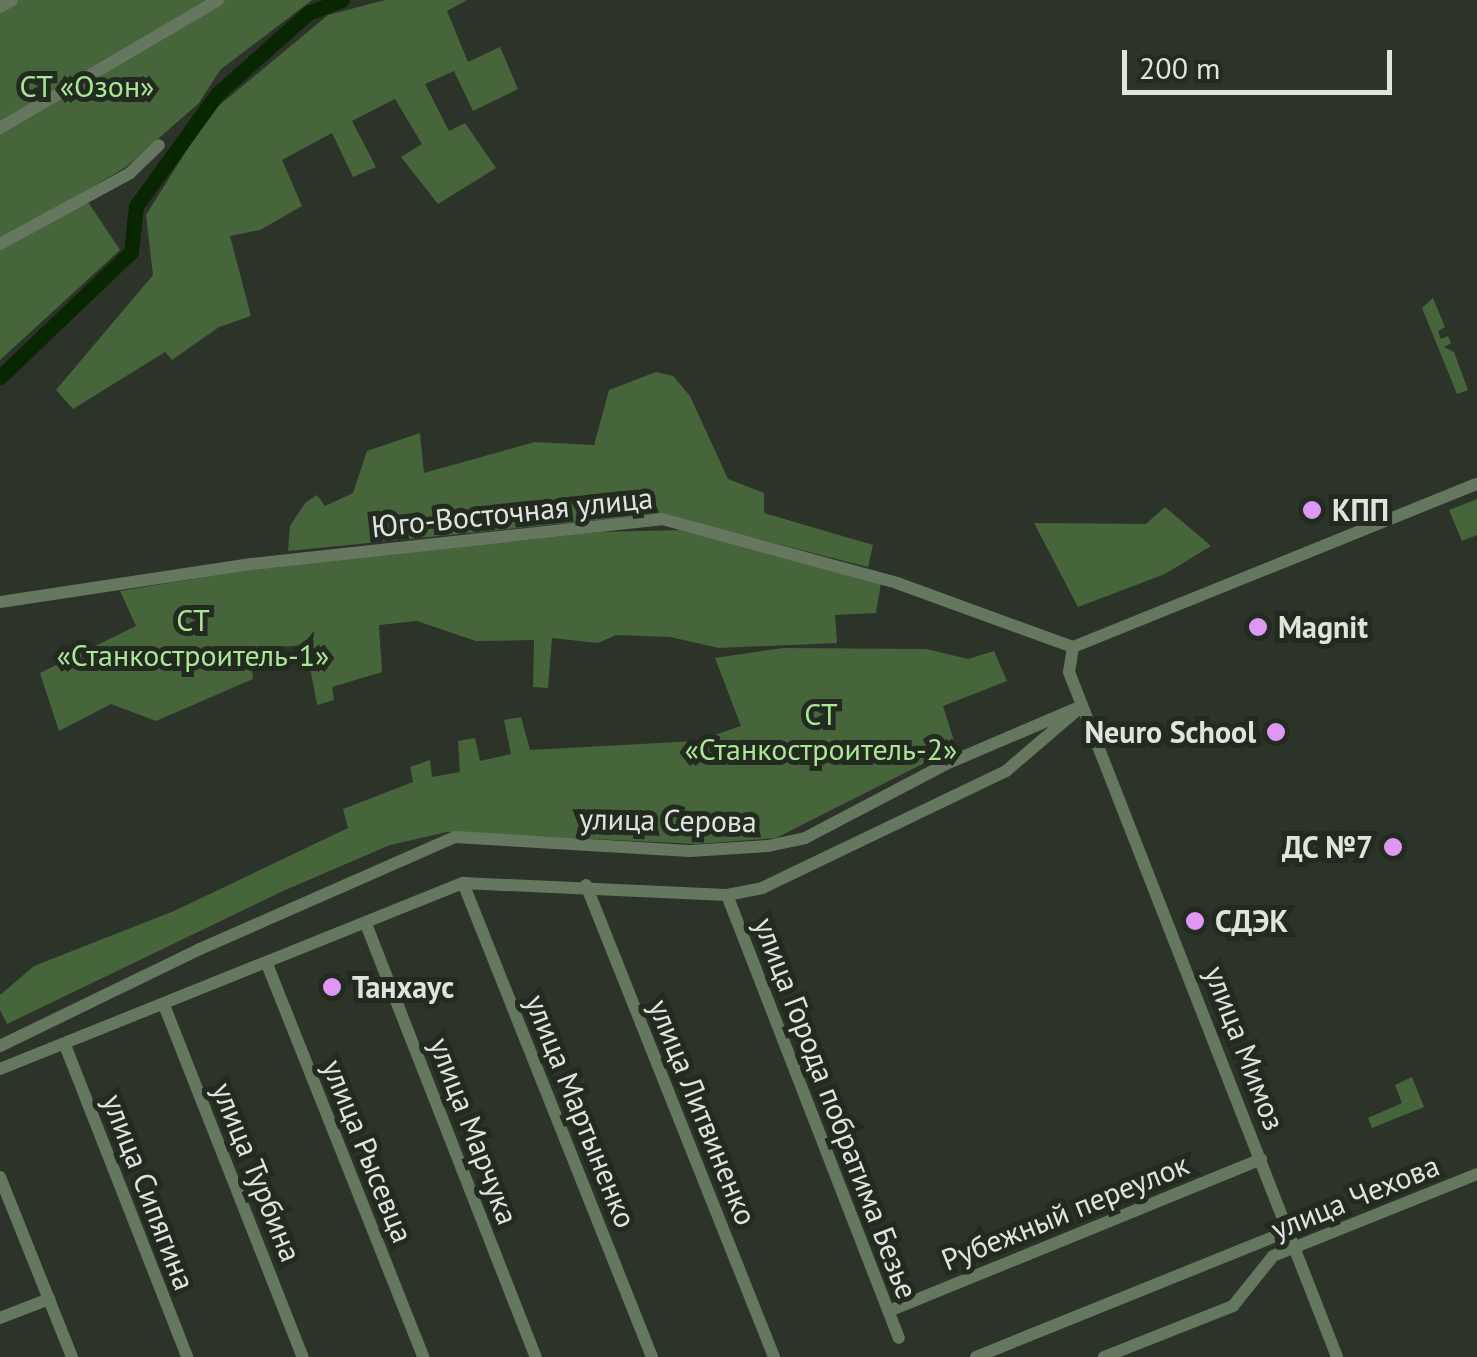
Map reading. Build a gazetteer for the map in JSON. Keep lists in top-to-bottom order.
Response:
{
  "streets": {
    "street": [
      "Юго-Восточная улица",
      "улица Серова",
      "улица Мимоз",
      "улица Города побратима Безье",
      "улица Мартыненко",
      "улица Литвиненко",
      "улица Марчука",
      "улица Рысевца",
      "улица Турбина",
      "улица Сипягина",
      "улица Чехова",
      "Рубежный переулок"
    ]
  },
  "crossings": [
    ["Юго-Восточная улица", "улица Мимоз"],
    ["улица Серова", "улица Мимоз"],
    ["улица Мимоз", "улица Чехова"],
    ["улица Мимоз", "Рубежный переулок"],
    ["улица Города побратима Безье", "Рубежный переулок"]
  ],
  "parks": ["СТ «Озон»", "СТ «Станкостроитель-1»", "СТ «Станкостроитель-2»"],
  "places": [
    "КПП",
    "Magnit",
    "Neuro School",
    "ДС №7",
    "СДЭК",
    "Танхаус"
  ],
  "scale_bar": "200 m"
}
